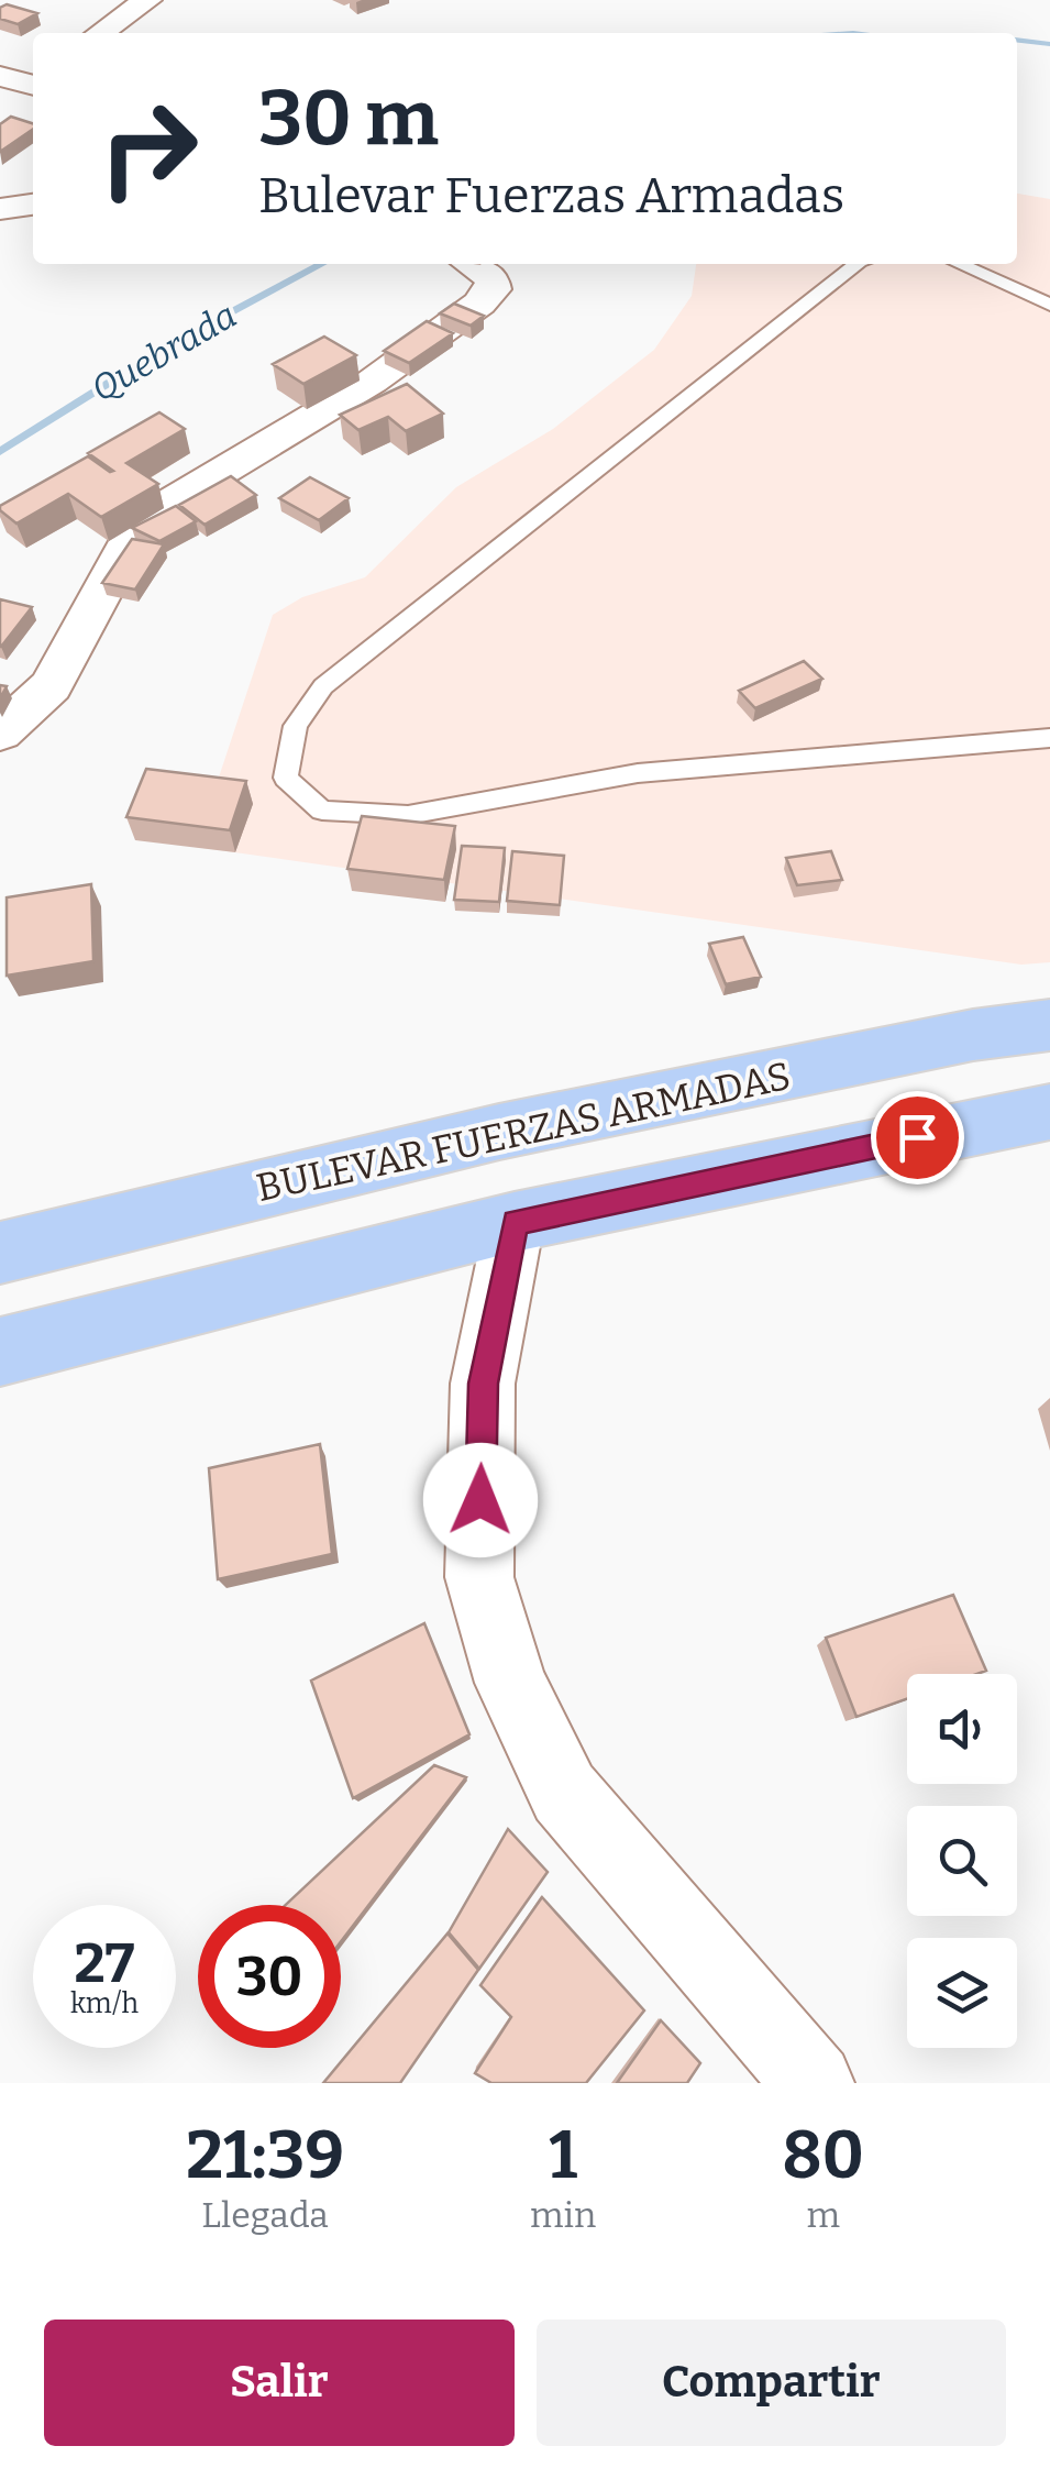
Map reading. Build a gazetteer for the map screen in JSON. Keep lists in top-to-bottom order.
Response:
{
  "streets": {
    "highway": ["BULEVAR FUERZAS ARMADAS"]
  },
  "water": ["Quebrada"],
  "page": {
    "turn": ["30 m", "Bulevar Fuerzas Armadas"],
    "speed": "27 km/h",
    "limit": "30",
    "eta": [
      "21:39",
      "Llegada",
      "1",
      "min",
      "80",
      "m"
    ],
    "buttons": ["Salir", "Compartir"]
  }
}
